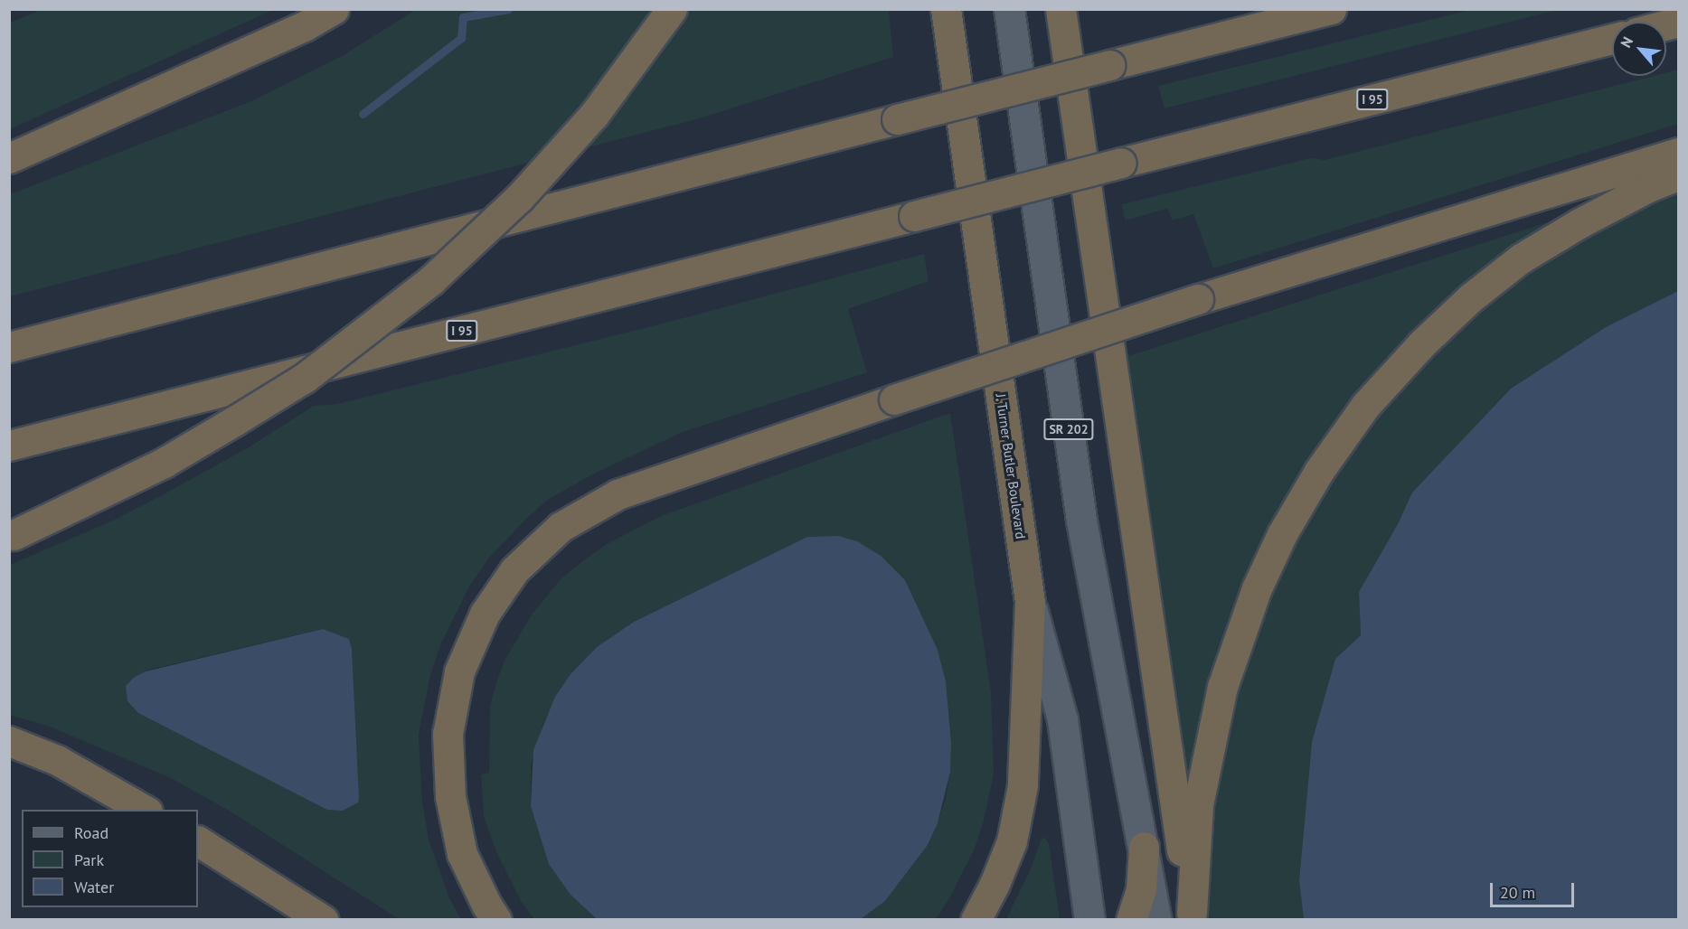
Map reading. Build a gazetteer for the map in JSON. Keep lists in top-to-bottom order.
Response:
{
  "streets": {
    "highway": ["I 95", "J. Turner Butler Boulevard"],
    "main road": ["SR 202"]
  },
  "legend": ["Road", "Park", "Water"],
  "scale_bar": "20 m",
  "north": "top left"
}
